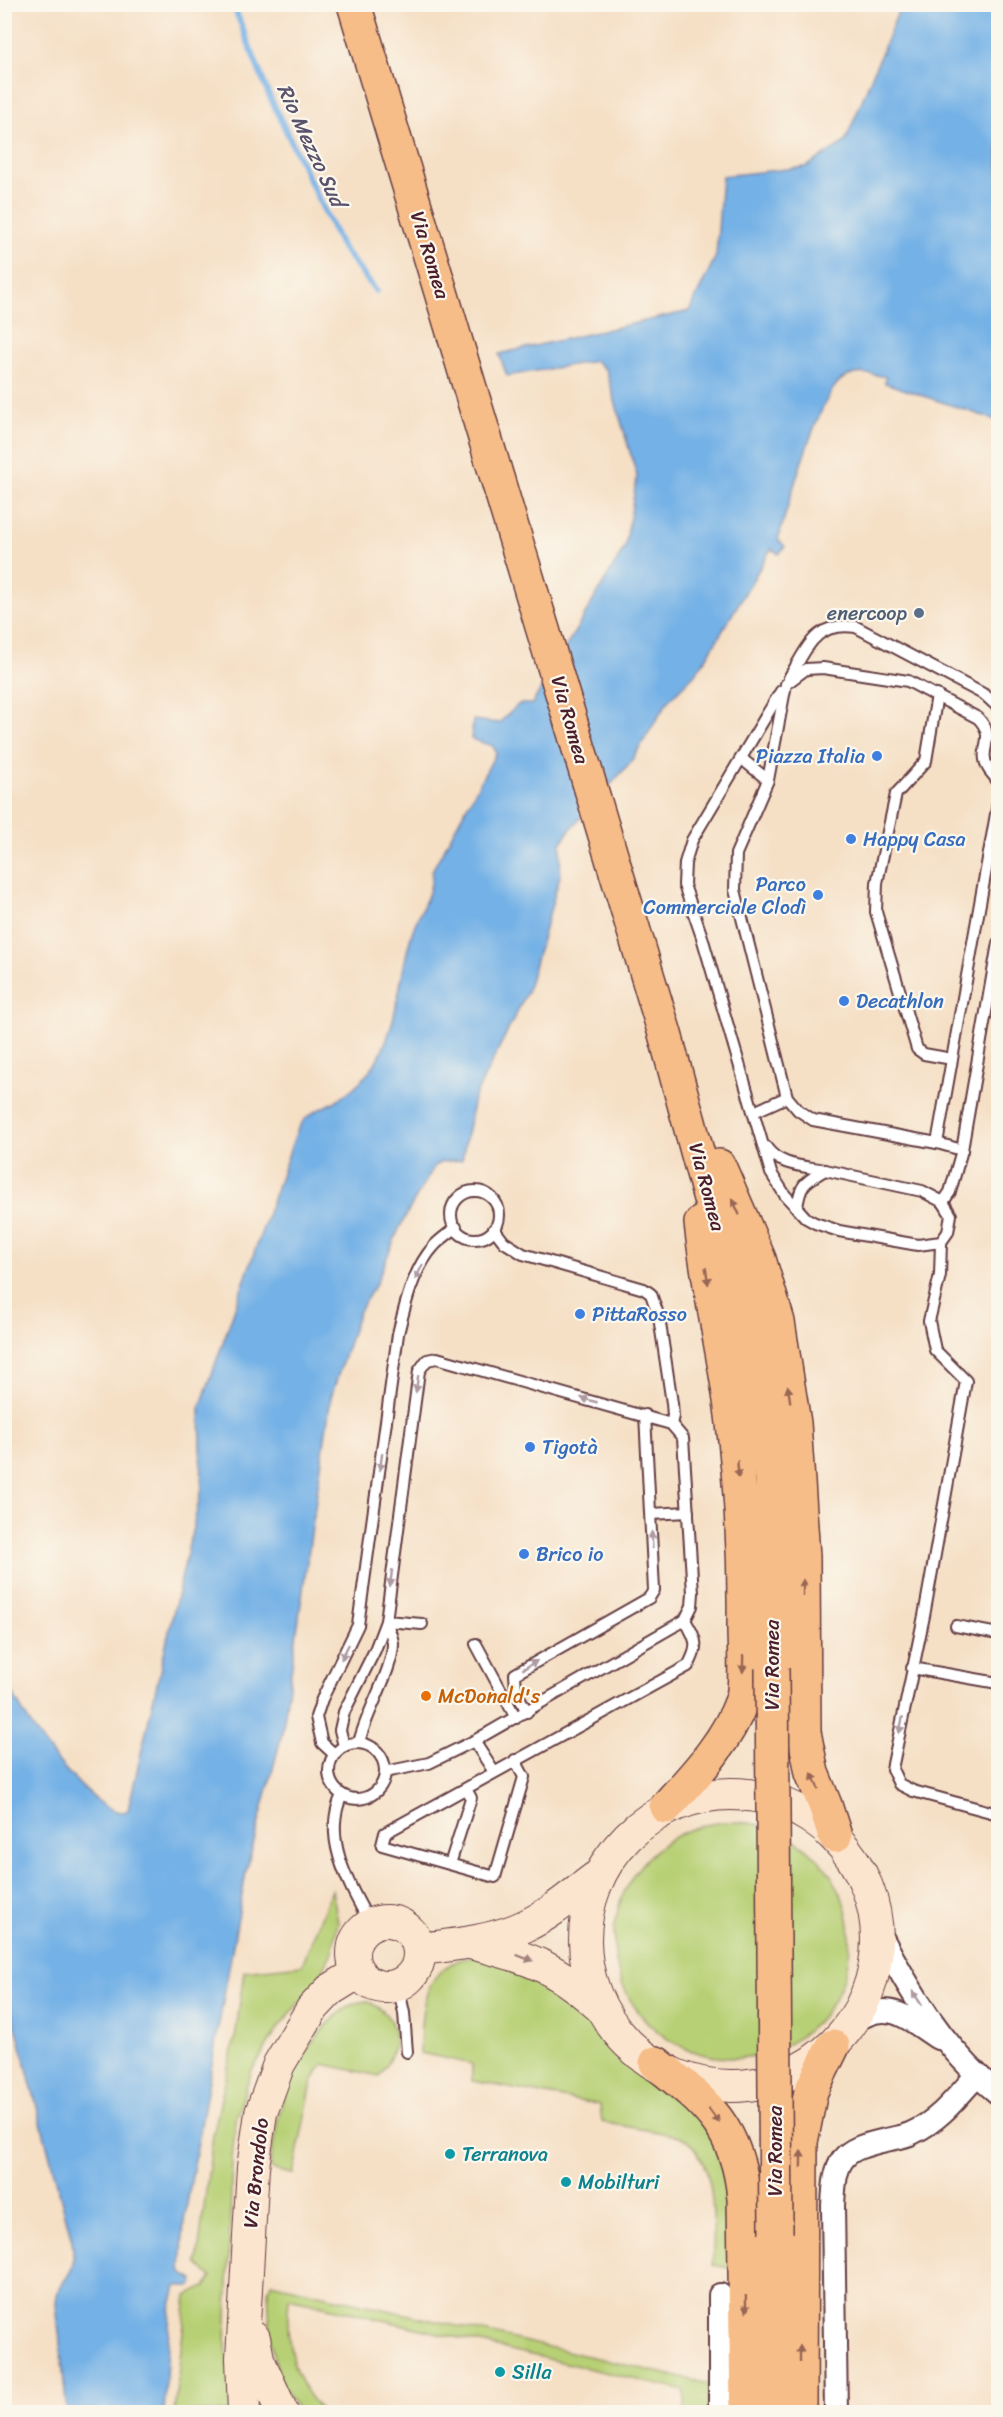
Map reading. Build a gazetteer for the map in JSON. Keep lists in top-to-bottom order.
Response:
{
  "streets": {
    "main road": ["Via Romea", "Via Brondolo"]
  },
  "water": ["Rio Mezzo Sud"],
  "places": [
    "enercoop",
    "Piazza Italia",
    "Happy Casa",
    "Parco Commerciale Clodì",
    "Decathlon",
    "PittaRosso",
    "Tigotà",
    "Brico io",
    "McDonald's",
    "Terranova",
    "Mobilturi",
    "Silla"
  ]
}
